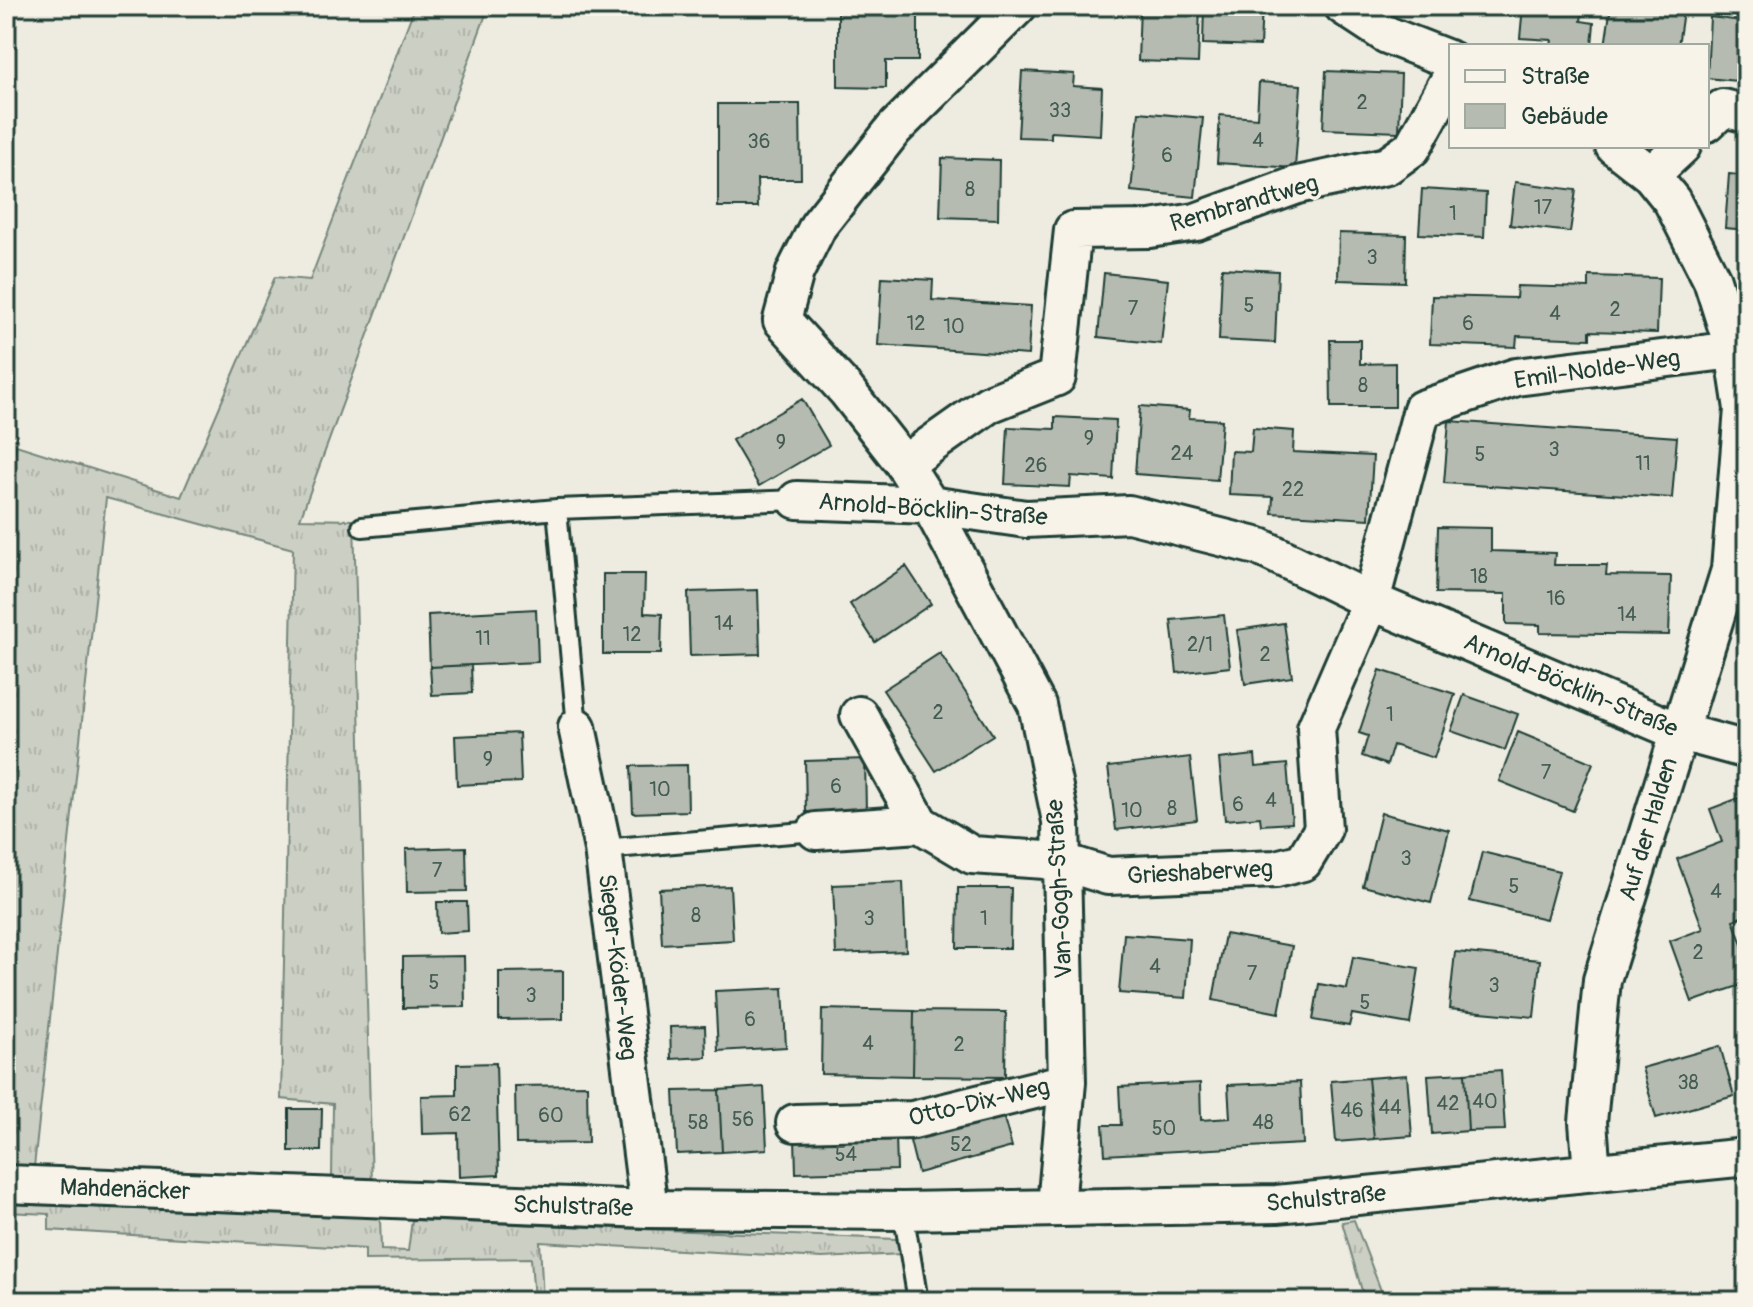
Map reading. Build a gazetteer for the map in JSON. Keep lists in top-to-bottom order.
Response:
{
  "streets": {
    "street": [
      "Rembrandtweg",
      "Emil-Nolde-Weg",
      "Arnold-Böcklin-Straße",
      "Auf der Halden",
      "Grieshaberweg",
      "Van-Gogh-Straße",
      "Sieger-Köder-Weg",
      "Otto-Dix-Weg",
      "Mahdenäcker",
      "Schulstraße"
    ]
  },
  "crossings": [
    ["Rembrandtweg", "Van-Gogh-Straße"],
    ["Emil-Nolde-Weg", "Arnold-Böcklin-Straße"],
    ["Emil-Nolde-Weg", "Auf der Halden"],
    ["Emil-Nolde-Weg", "Grieshaberweg"],
    ["Arnold-Böcklin-Straße", "Auf der Halden"],
    ["Arnold-Böcklin-Straße", "Grieshaberweg"],
    ["Arnold-Böcklin-Straße", "Van-Gogh-Straße"],
    ["Auf der Halden", "Schulstraße"],
    ["Grieshaberweg", "Van-Gogh-Straße"],
    ["Van-Gogh-Straße", "Otto-Dix-Weg"],
    ["Van-Gogh-Straße", "Schulstraße"],
    ["Sieger-Köder-Weg", "Schulstraße"],
    ["Mahdenäcker", "Schulstraße"]
  ],
  "house_numbers": [
    "2",
    "33",
    "4",
    "36",
    "6",
    "8",
    "17",
    "1",
    "3",
    "5",
    "7",
    "2",
    "4",
    "12",
    "6",
    "10",
    "8",
    "9",
    "9",
    "3",
    "24",
    "5",
    "11",
    "26",
    "22",
    "18",
    "16",
    "14",
    "14",
    "12",
    "11",
    "2/1",
    "2",
    "2",
    "1",
    "9",
    "7",
    "6",
    "10",
    "4",
    "6",
    "8",
    "10",
    "3",
    "7",
    "5",
    "4",
    "8",
    "3",
    "1",
    "2",
    "4",
    "7",
    "5",
    "3",
    "3",
    "5",
    "6",
    "4",
    "2",
    "38",
    "40",
    "42",
    "44",
    "46",
    "62",
    "60",
    "56",
    "58",
    "48",
    "50",
    "52",
    "54"
  ],
  "legend": ["Straße", "Gebäude"]
}
